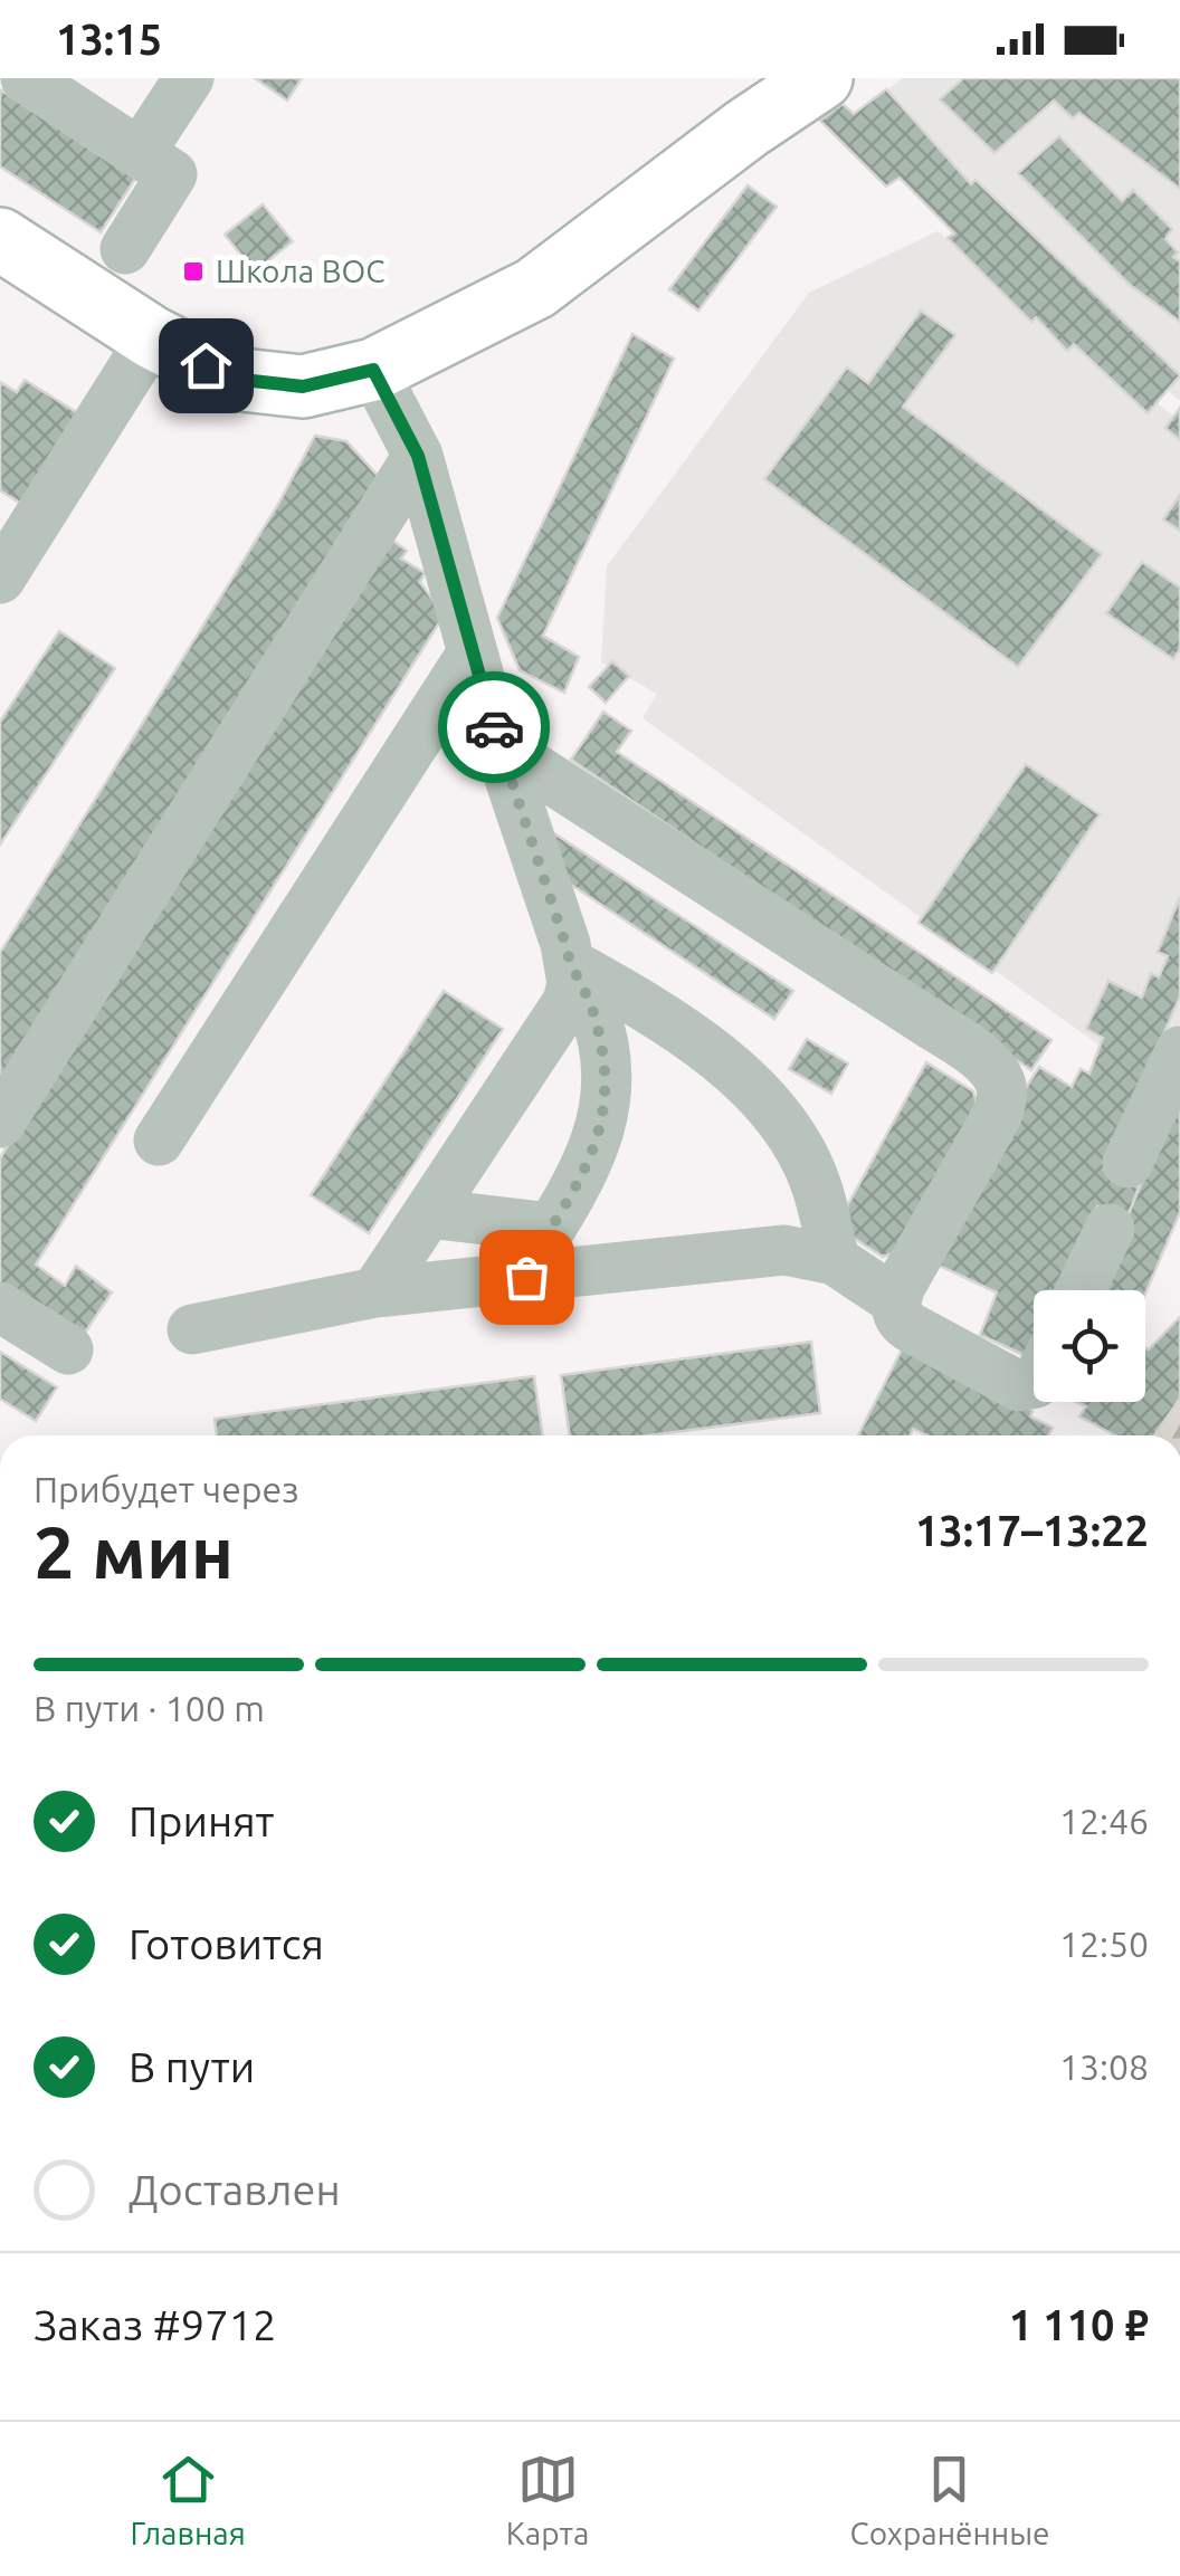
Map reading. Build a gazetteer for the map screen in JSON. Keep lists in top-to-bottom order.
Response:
{
  "places": {
    "transit": ["Школа ВОС"]
  },
  "page": {
    "status": "13:15",
    "heading": ["2 мин", "Прибудет через", "13:17–13:22"],
    "panel": ["Заказ #9712", "1 110 ₽"],
    "bar": "В пути · 100 m",
    "list": [
      ["Принят", "12:46"],
      ["Готовится", "12:50"],
      ["В пути", "13:08"],
      "Доставлен"
    ],
    "tabs": ["Главная", "Карта", "Сохранённые"]
  }
}
